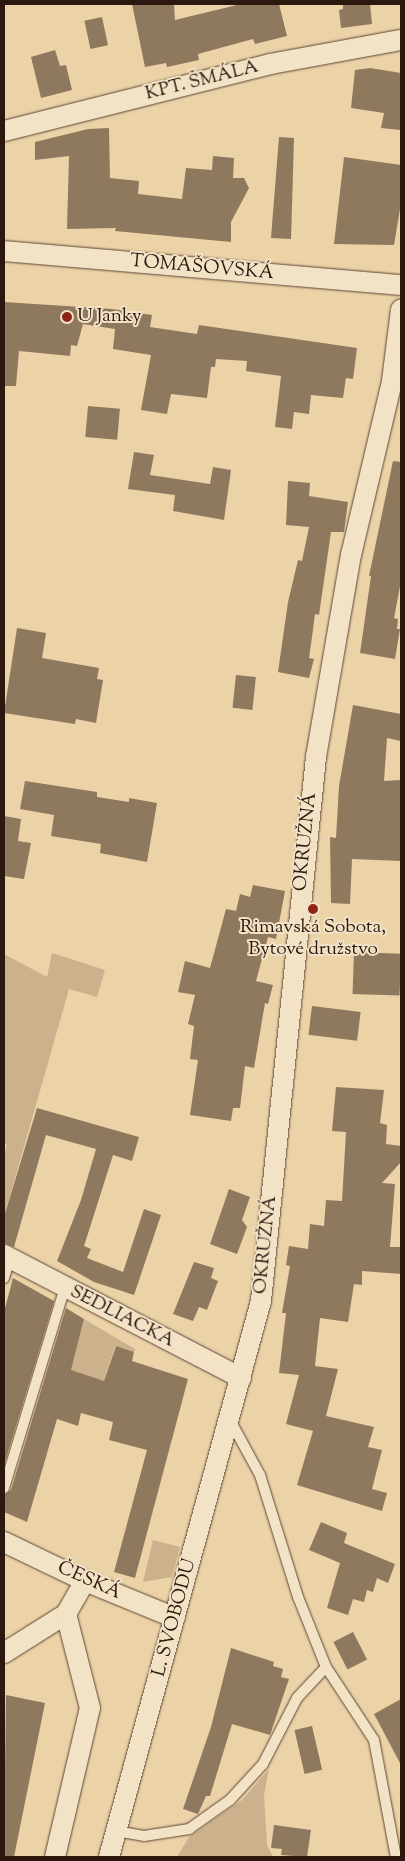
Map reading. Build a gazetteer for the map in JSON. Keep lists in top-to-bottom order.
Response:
{
  "streets": {
    "street": [
      "KPT. ŠMÁLA",
      "TOMAŠOVSKÁ",
      "OKRUŽNÁ",
      "SEDLIACKA",
      "ČESKÁ",
      "L. SVOBODU"
    ]
  },
  "crossings": [
    ["OKRUŽNÁ", "SEDLIACKA"],
    ["OKRUŽNÁ", "L. SVOBODU"],
    ["SEDLIACKA", "L. SVOBODU"],
    ["ČESKÁ", "L. SVOBODU"]
  ],
  "places": ["U Janky", "Rimavská Sobota, Bytové družstvo"]
}
